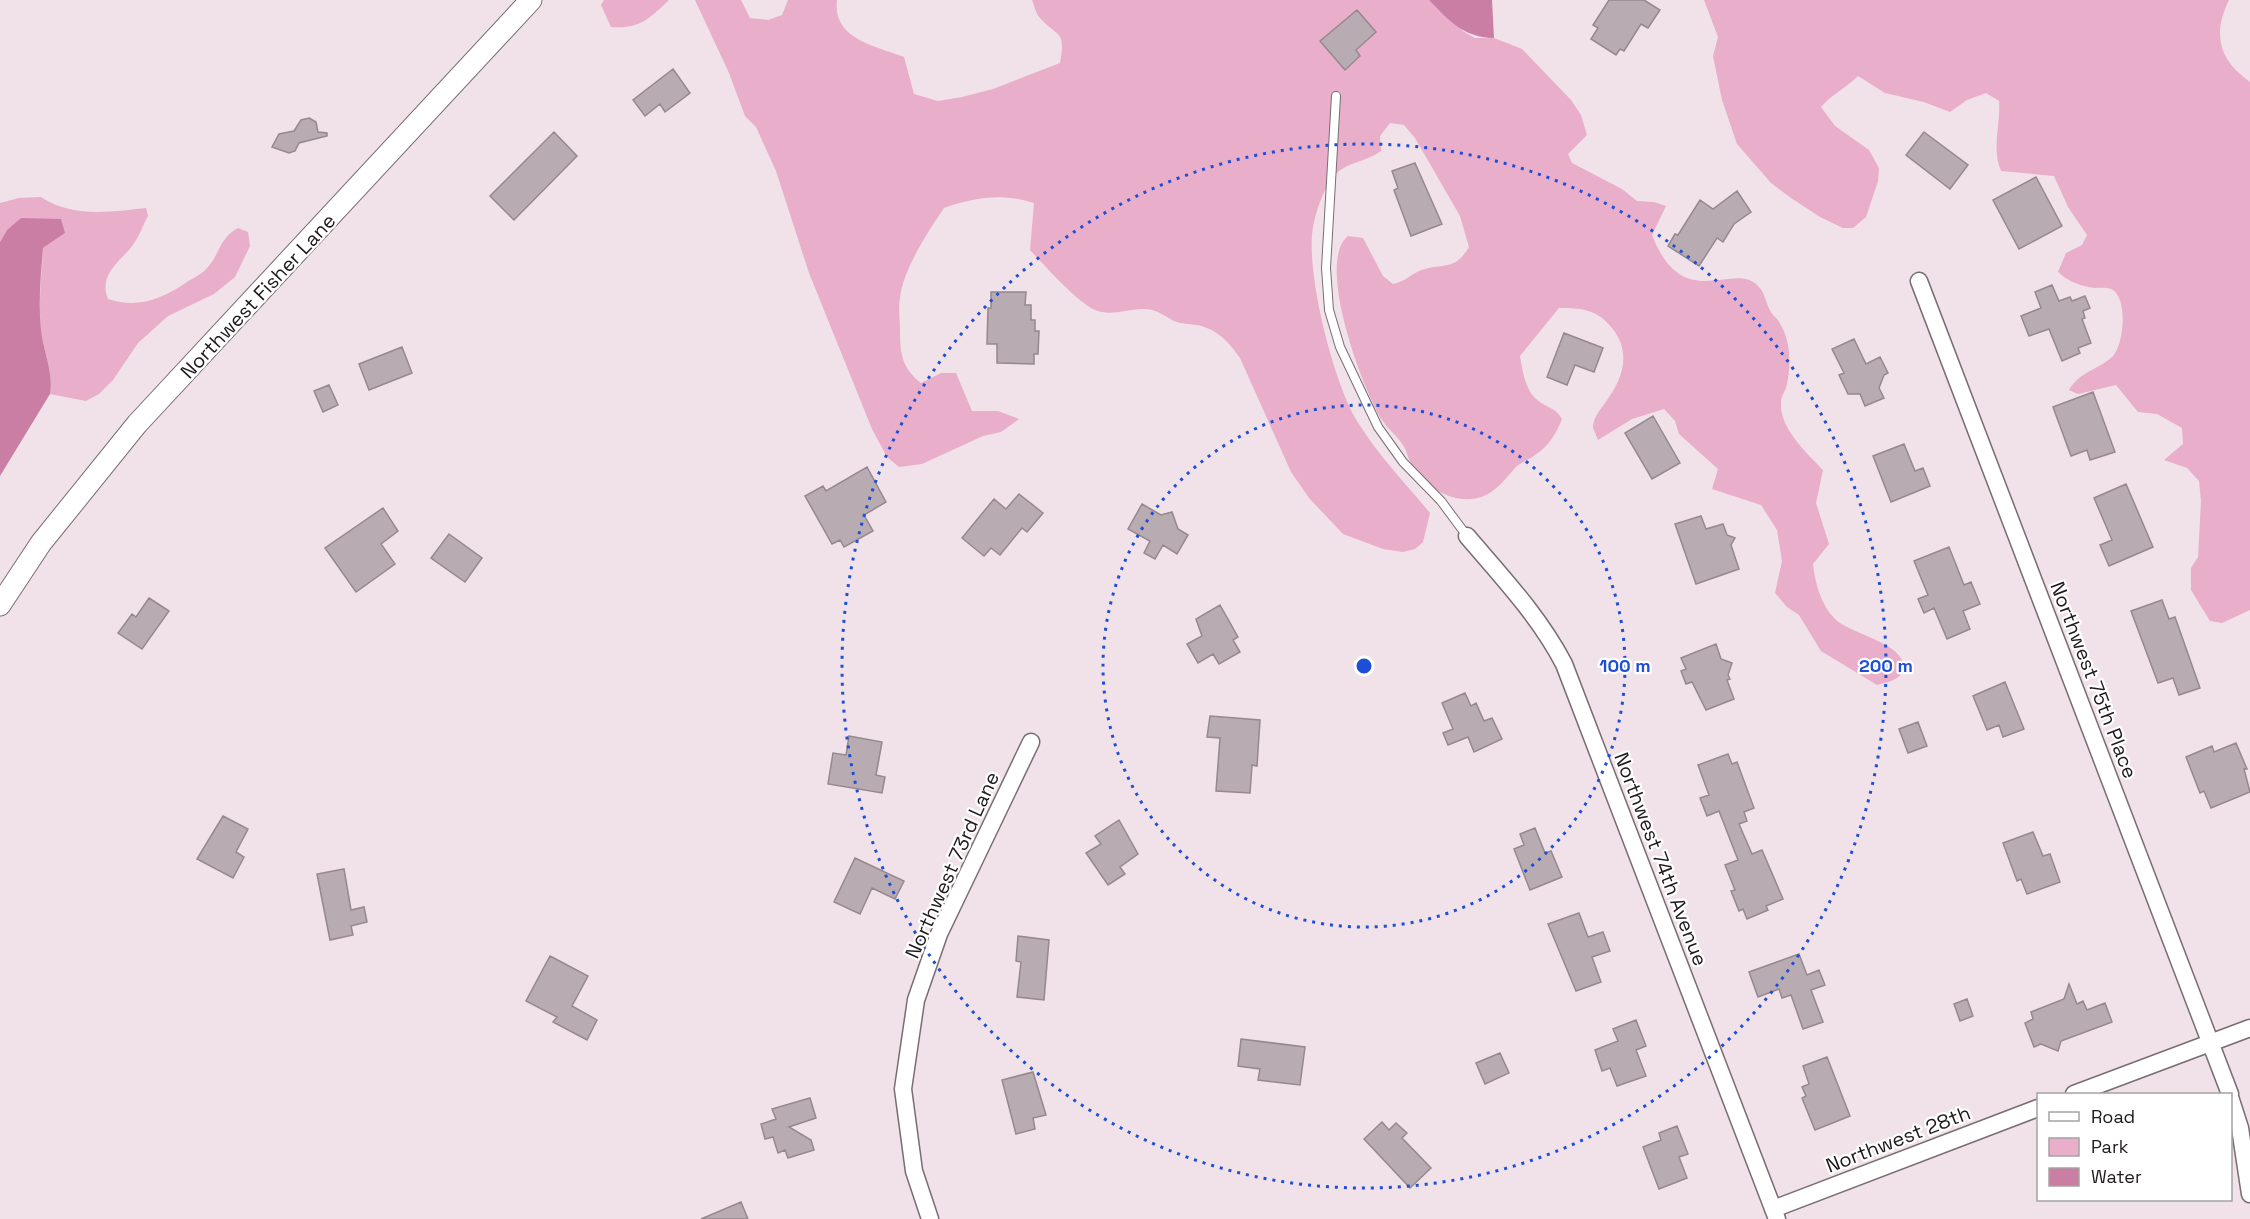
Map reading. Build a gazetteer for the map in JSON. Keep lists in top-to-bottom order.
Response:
{
  "streets": {
    "street": [
      "Northwest Fisher Lane",
      "Northwest 75th Place",
      "Northwest 74th Avenue",
      "Northwest 73rd Lane",
      "Northwest 28th"
    ]
  },
  "crossings": [
    ["Northwest 74th Avenue", "Northwest 28th"]
  ],
  "legend": ["Road", "Park", "Water"],
  "rings": ["100 m", "200 m"]
}
